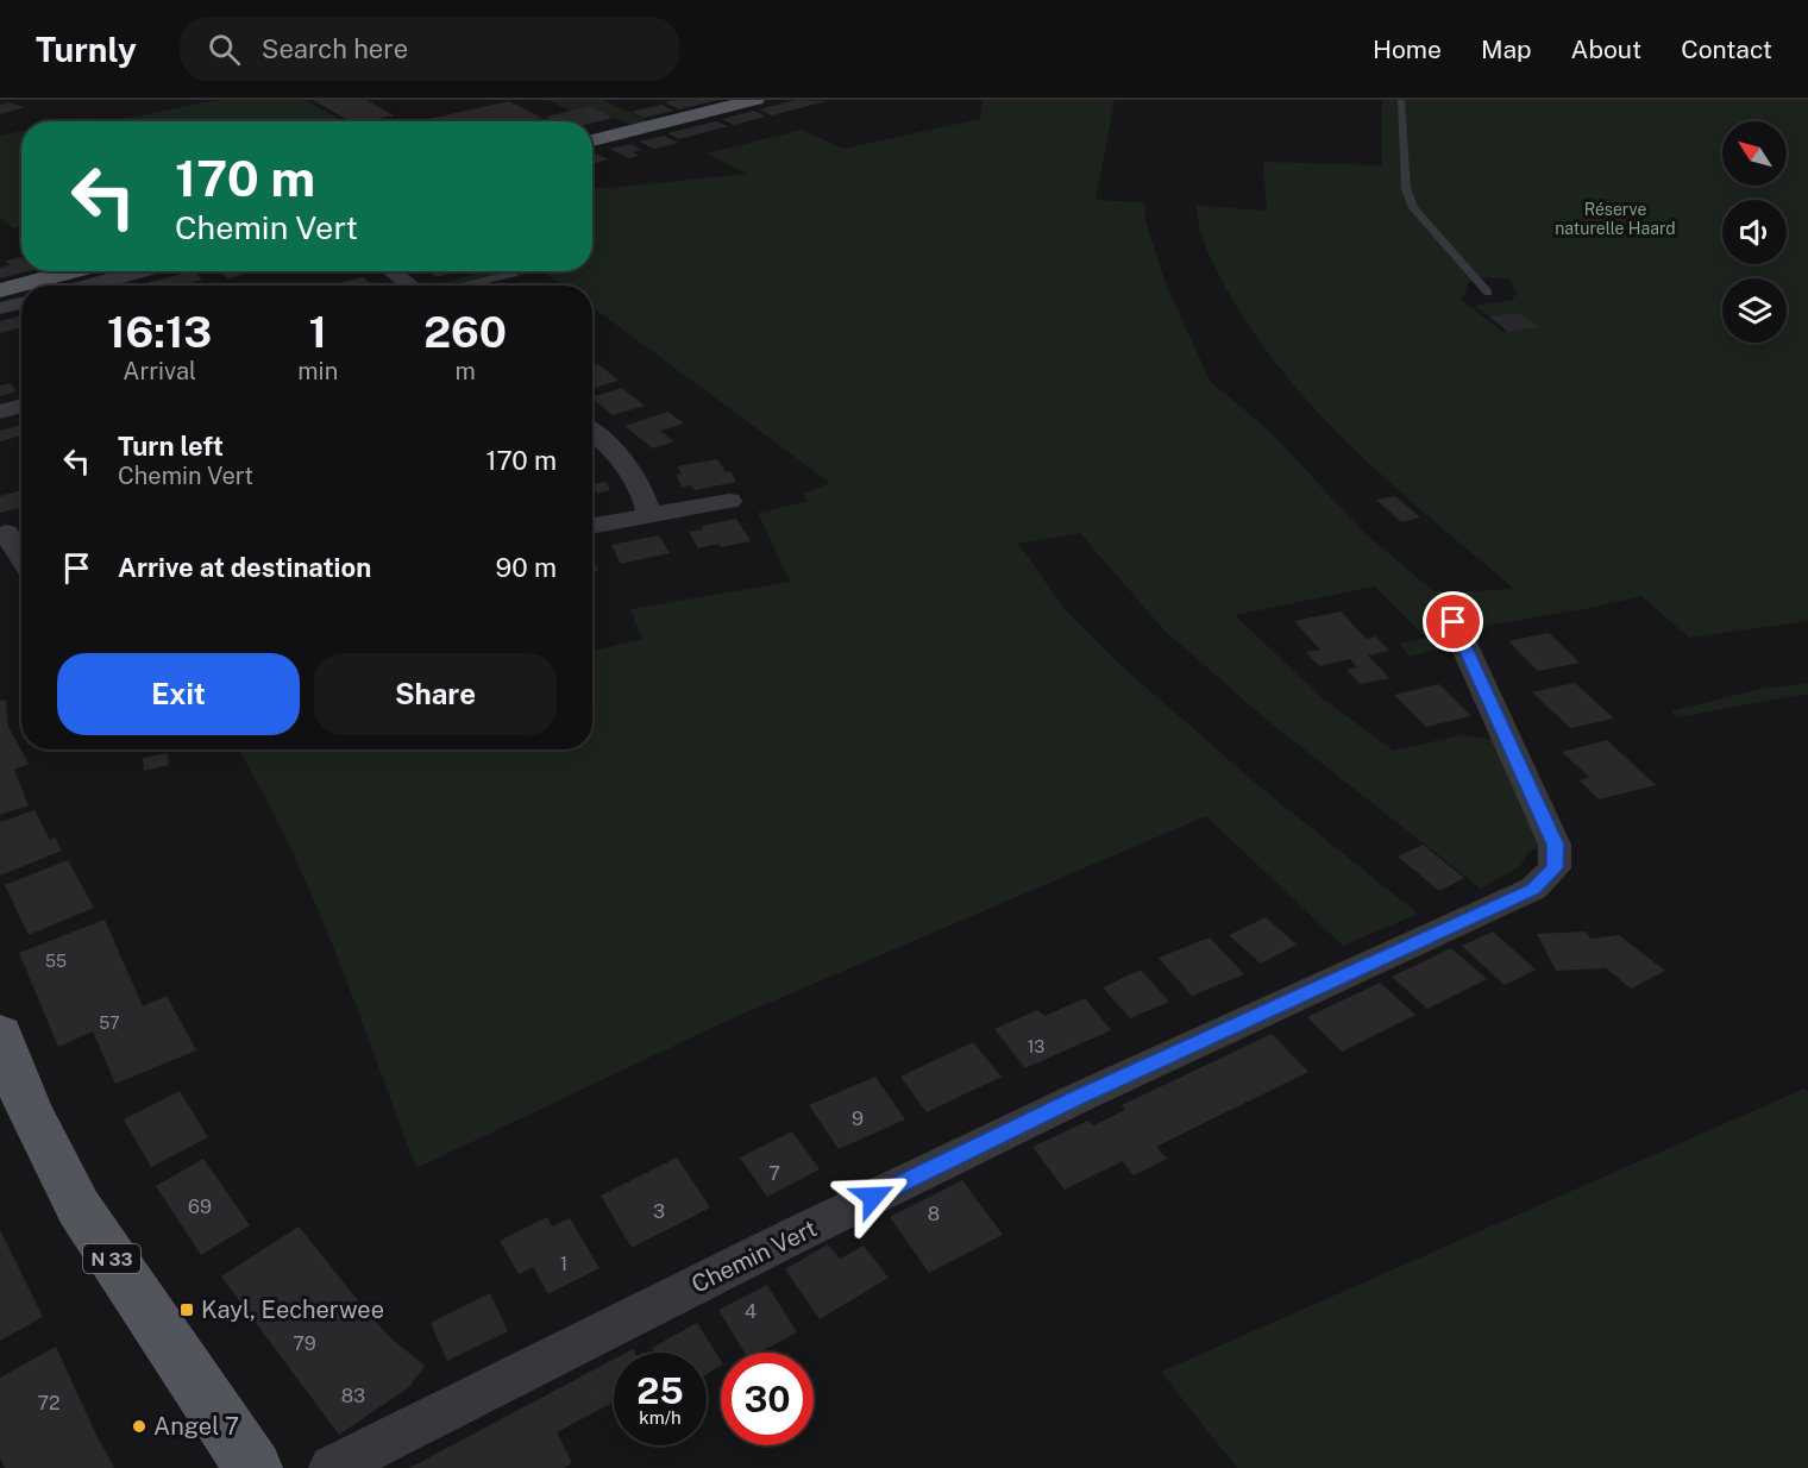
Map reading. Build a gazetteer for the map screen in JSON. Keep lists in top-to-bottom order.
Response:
{
  "streets": {
    "main road": ["N 33"],
    "street": ["Chemin Vert"]
  },
  "parks": ["Réserve naturelle Haard"],
  "places": {
    "transit": ["Kayl, Eecherwee"],
    "other": ["Angel 7"]
  },
  "house_numbers": [
    "55",
    "57",
    "13",
    "9",
    "7",
    "69",
    "3",
    "8",
    "1",
    "4",
    "79",
    "83",
    "72"
  ],
  "north": "top left",
  "page": {
    "header": "Turnly",
    "search": "Search here",
    "nav": [
      "Home",
      "Map",
      "About",
      "Contact"
    ],
    "turn": ["170 m", "Chemin Vert"],
    "eta": [
      "16:13",
      "Arrival",
      "1",
      "min",
      "260",
      "m"
    ],
    "list": [
      {
        "name": "Turn left",
        "note": "Chemin Vert",
        "value": "170 m"
      },
      {
        "name": "Arrive at destination",
        "value": "90 m"
      }
    ],
    "buttons": ["Exit", "Share"],
    "speed": "25 km/h",
    "limit": "30"
  }
}
